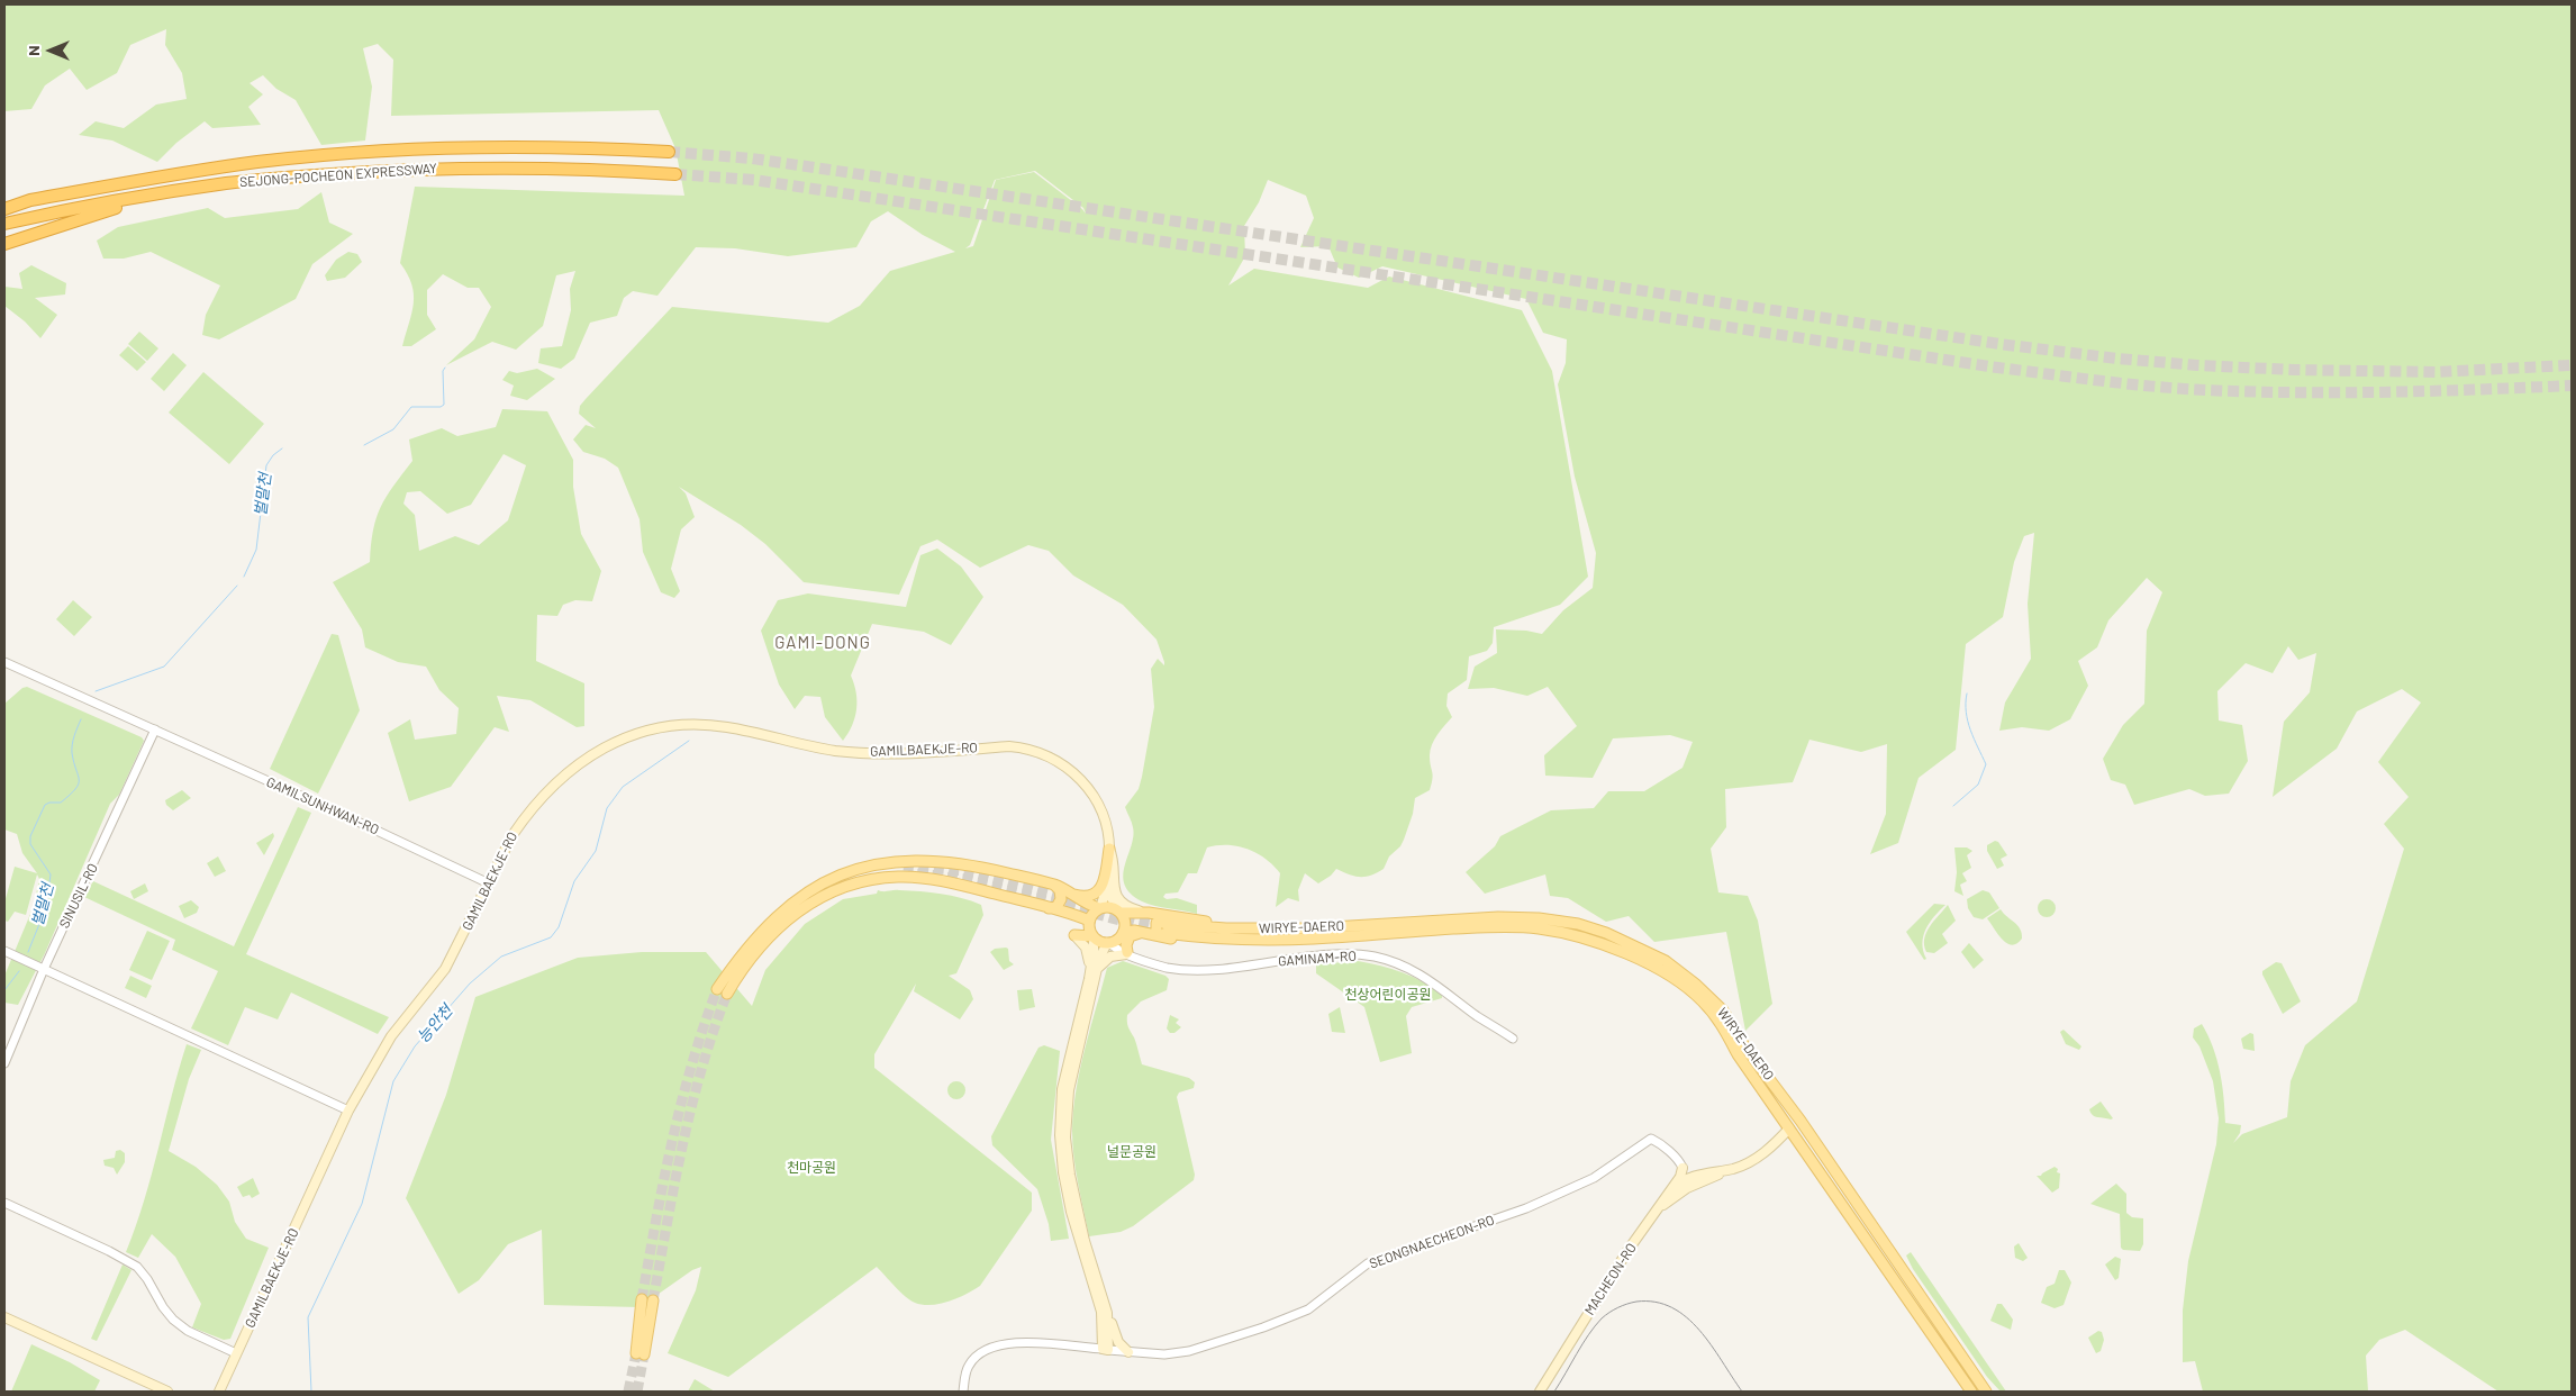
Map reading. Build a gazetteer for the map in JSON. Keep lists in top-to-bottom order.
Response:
{
  "streets": {
    "highway": ["SEJONG-POCHEON EXPRESSWAY"],
    "main road": ["GAMILBAEKJE-RO", "WIRYE-DAERO", "MACHEON-RO"],
    "street": [
      "GAMILSUNHWAN-RO",
      "SINUSIL-RO",
      "GAMINAM-RO",
      "SEONGNAECHEON-RO"
    ]
  },
  "crossings": [
    ["GAMILBAEKJE-RO", "GAMILSUNHWAN-RO"],
    ["GAMILSUNHWAN-RO", "SINUSIL-RO"],
    ["SEONGNAECHEON-RO", "MACHEON-RO"]
  ],
  "districts": ["GAMI-DONG"],
  "water": ["벌말천", "능안천"],
  "parks": ["천상어린이공원", "널문공원", "천마공원"],
  "north": "left"
}
